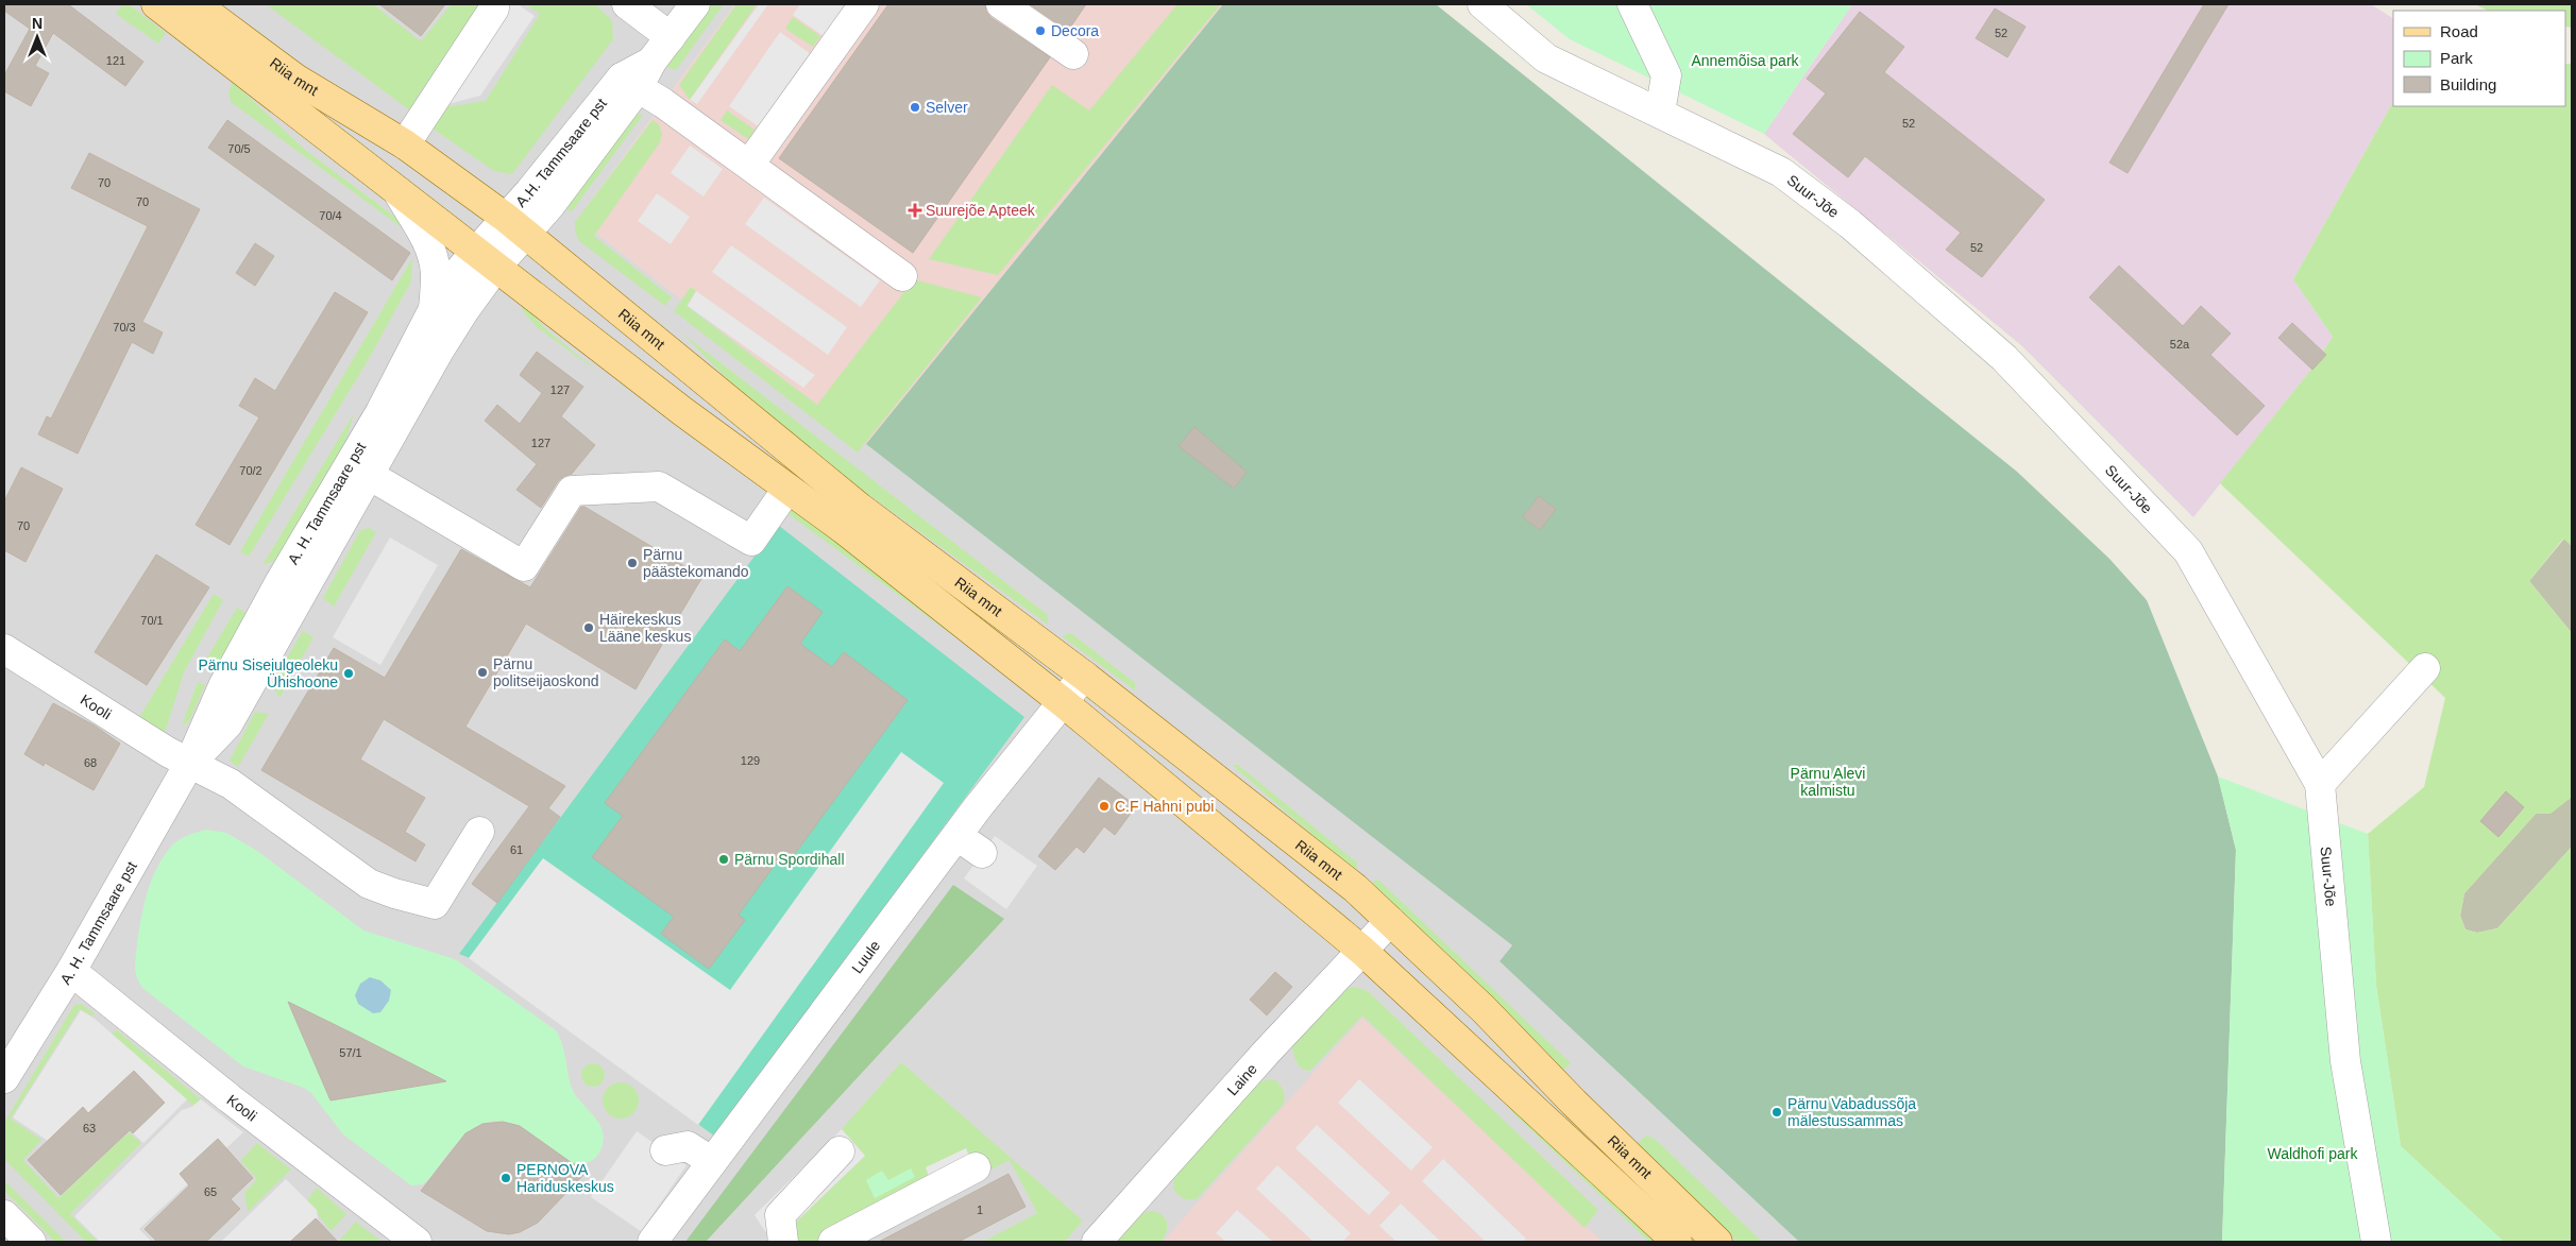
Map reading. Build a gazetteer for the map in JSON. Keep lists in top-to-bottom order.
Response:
{
  "streets": {
    "main road": ["Riia mnt"],
    "street": [
      "A.H. Tammsaare pst",
      "Suur-Jõe",
      "A. H. Tammsaare pst",
      "Kooli",
      "Luule",
      "Laine"
    ]
  },
  "crossings": [
    ["Riia mnt", "A.H. Tammsaare pst"],
    ["Riia mnt", "A. H. Tammsaare pst"],
    ["Riia mnt", "Luule"],
    ["Riia mnt", "Laine"],
    ["A.H. Tammsaare pst", "A. H. Tammsaare pst"],
    ["A. H. Tammsaare pst", "Kooli"]
  ],
  "parks": ["Annemõisa park", "Pärnu Alevi kalmistu", "Waldhofi park"],
  "places": {
    "other": [
      "Decora",
      "Selver",
      "Pärnu päästekomando",
      "Häirekeskus Lääne keskus",
      "Pärnu politseijaoskond",
      "Pärnu Sisejulgeoleku Ühishoone",
      "C.F Hahni pubi",
      "Pärnu Spordihall",
      "Pärnu Vabadussõja mälestussammas",
      "PERNOVA Hariduskeskus"
    ],
    "health": ["Suurejõe Apteek"]
  },
  "house_numbers": [
    "52",
    "121",
    "52",
    "70/5",
    "70",
    "70",
    "70/4",
    "52",
    "70/3",
    "52a",
    "127",
    "127",
    "70/2",
    "70",
    "70/1",
    "129",
    "68",
    "61",
    "57/1",
    "63",
    "65",
    "1"
  ],
  "legend": ["Road", "Park", "Building"],
  "north": "top"
}
